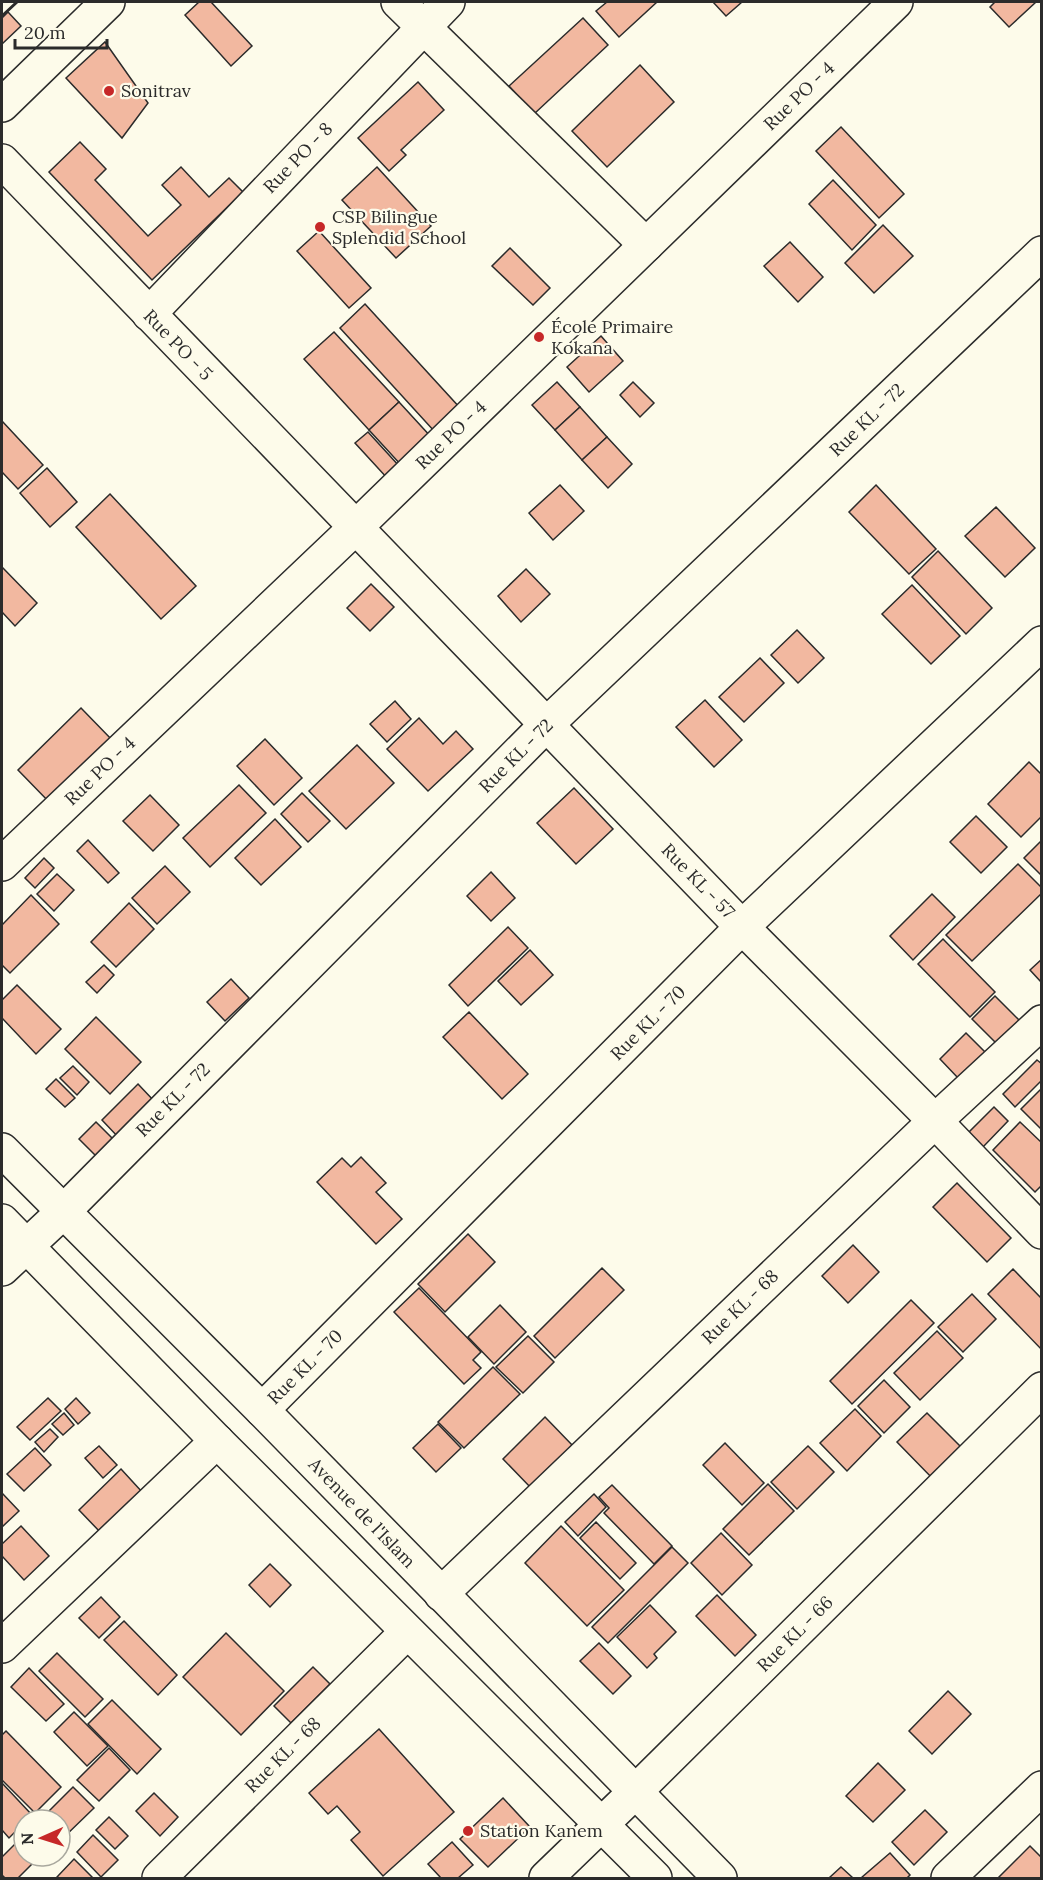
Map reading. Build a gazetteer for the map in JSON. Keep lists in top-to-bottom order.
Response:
{
  "streets": {
    "street": [
      "Rue PO - 4",
      "Rue PO - 8",
      "Rue PO - 5",
      "Rue KL - 72",
      "Rue KL - 57",
      "Rue KL - 70",
      "Rue KL - 68",
      "Avenue de l'Islam",
      "Rue KL - 66"
    ]
  },
  "crossings": [
    ["Rue PO - 4", "Rue PO - 5"],
    ["Rue PO - 4", "Rue KL - 57"],
    ["Rue PO - 8", "Rue PO - 5"],
    ["Rue PO - 5", "Rue KL - 57"],
    ["Rue KL - 72", "Rue KL - 57"],
    ["Rue KL - 72", "Avenue de l'Islam"],
    ["Rue KL - 57", "Rue KL - 70"],
    ["Rue KL - 57", "Rue KL - 68"],
    ["Rue KL - 70", "Avenue de l'Islam"],
    ["Rue KL - 68", "Avenue de l'Islam"],
    ["Avenue de l'Islam", "Rue KL - 66"]
  ],
  "places": [
    "Sonitrav",
    "CSP Bilingue Splendid School",
    "École Primaire Kokana",
    "Station Kanem"
  ],
  "scale_bar": "20 m",
  "north": "left"
}
